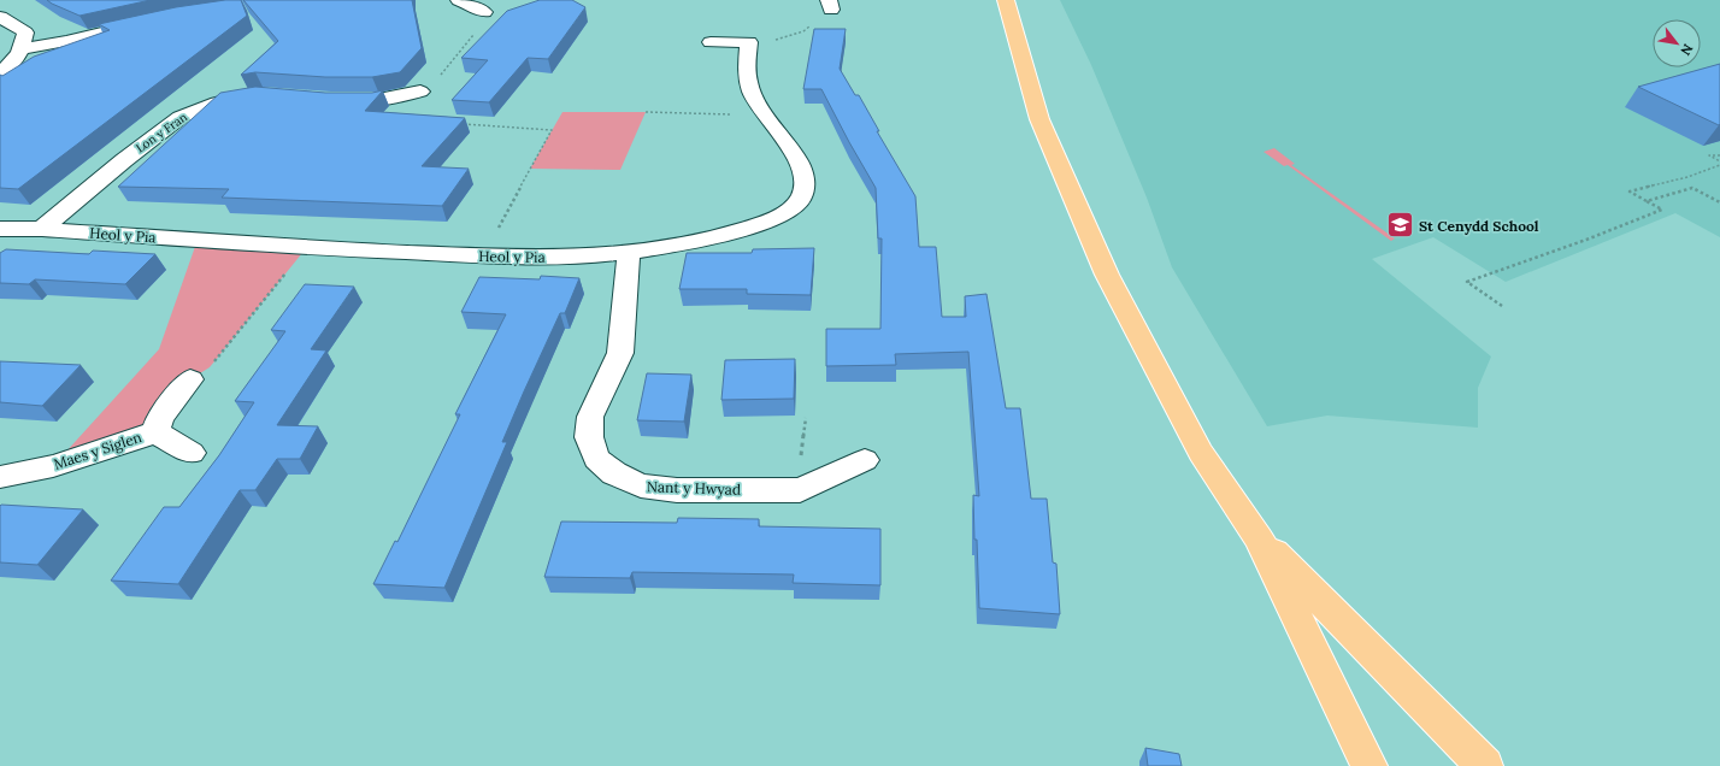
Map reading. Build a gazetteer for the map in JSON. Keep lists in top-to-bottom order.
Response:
{
  "streets": {
    "street": [
      "Lon y Fran",
      "Heol y Pia",
      "Maes y Siglen",
      "Nant y Hwyad"
    ]
  },
  "crossings": [
    ["Lon y Fran", "Heol y Pia"],
    ["Heol y Pia", "Nant y Hwyad"]
  ],
  "places": {
    "school or university": ["St Cenydd School"]
  },
  "north": "bottom right"
}
